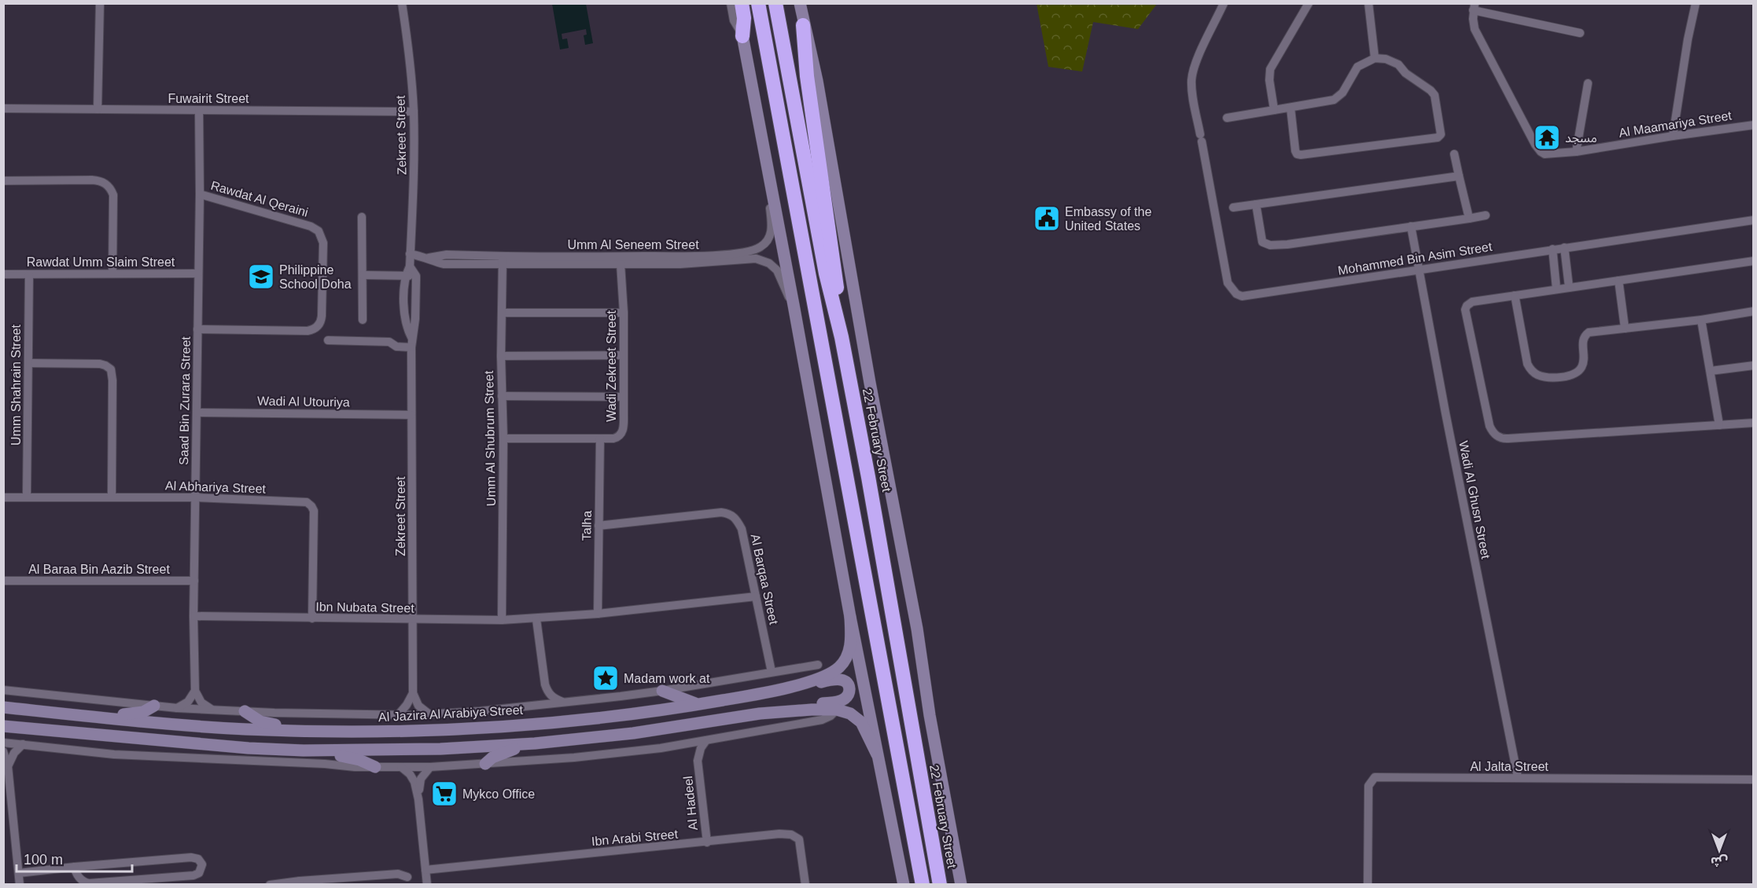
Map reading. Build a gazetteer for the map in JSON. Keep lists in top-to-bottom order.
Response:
{
  "streets": {
    "highway": ["22 February Street"],
    "main road": ["Al Jazira Al Arabiya Street"],
    "street": [
      "Fuwairit Street",
      "Al Maamariya Street",
      "Zekreet Street",
      "Rawdat Al Qeraini",
      "Umm Al Seneem Street",
      "Mohammed Bin Asim Street",
      "Rawdat Umm Slaim Street",
      "Wadi Zekreet Street",
      "Umm Shahrain Street",
      "Saad Bin Zurara Street",
      "Wadi Al Utouriya",
      "Umm Al Shubrum Street",
      "Al Abhariya Street",
      "Wadi Al Ghusn Street",
      "Talha",
      "Al Baraa Bin Aazib Street",
      "Al Barqaa Street",
      "Ibn Nubata Street",
      "Al Jalta Street",
      "Al Hadeel",
      "Ibn Arabi Street"
    ]
  },
  "crossings": [
    ["Fuwairit Street", "Zekreet Street"],
    ["Fuwairit Street", "Saad Bin Zurara Street"],
    ["Zekreet Street", "Umm Al Seneem Street"],
    ["Zekreet Street", "Wadi Al Utouriya"],
    ["Zekreet Street", "Ibn Nubata Street"],
    ["Rawdat Al Qeraini", "Saad Bin Zurara Street"],
    ["Umm Al Seneem Street", "Wadi Zekreet Street"],
    ["Umm Al Seneem Street", "Umm Al Shubrum Street"],
    ["Mohammed Bin Asim Street", "Wadi Al Ghusn Street"],
    ["Rawdat Umm Slaim Street", "Umm Shahrain Street"],
    ["Rawdat Umm Slaim Street", "Saad Bin Zurara Street"],
    ["Wadi Zekreet Street", "Umm Al Shubrum Street"],
    ["Wadi Zekreet Street", "Talha"],
    ["Umm Shahrain Street", "Al Abhariya Street"],
    ["Saad Bin Zurara Street", "Wadi Al Utouriya"],
    ["Saad Bin Zurara Street", "Al Abhariya Street"],
    ["Saad Bin Zurara Street", "Al Baraa Bin Aazib Street"],
    ["Saad Bin Zurara Street", "Ibn Nubata Street"],
    ["Umm Al Shubrum Street", "Ibn Nubata Street"],
    ["Al Abhariya Street", "Ibn Nubata Street"],
    ["Wadi Al Ghusn Street", "Al Jalta Street"],
    ["Talha", "Al Barqaa Street"],
    ["Talha", "Ibn Nubata Street"],
    ["Al Barqaa Street", "Ibn Nubata Street"],
    ["Al Barqaa Street", "Al Jazira Al Arabiya Street"],
    ["Al Hadeel", "Ibn Arabi Street"]
  ],
  "places": {
    "temple": ["مسجد"],
    "public building": ["Embassy of the United States"],
    "school or university": ["Philippine School Doha"],
    "place": ["Madam work at"],
    "supermarket": ["Mykco Office"]
  },
  "scale_bar": "100 m",
  "north": "bottom"
}
